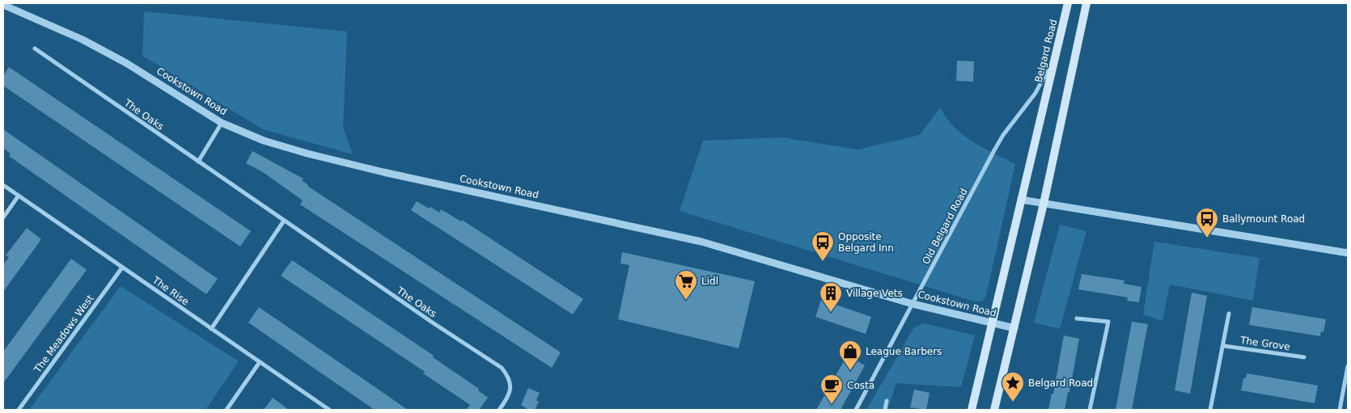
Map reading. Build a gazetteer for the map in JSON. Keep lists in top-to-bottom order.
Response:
{
  "streets": {
    "main road": ["Belgard Road"],
    "street": [
      "Cookstown Road",
      "The Oaks",
      "Old Belgard Road",
      "The Rise",
      "The Meadows West",
      "The Grove"
    ]
  },
  "crossings": [
    ["Belgard Road", "Cookstown Road"],
    ["Belgard Road", "Old Belgard Road"],
    ["Cookstown Road", "Old Belgard Road"],
    ["The Rise", "The Meadows West"]
  ],
  "places": {
    "bus stop": ["Ballymount Road", "Opposite Belgard Inn"],
    "supermarket": ["Lidl"],
    "building": ["Village Vets"],
    "shop": ["League Barbers"],
    "place": ["Belgard Road"],
    "cafe": ["Costa"]
  }
}
